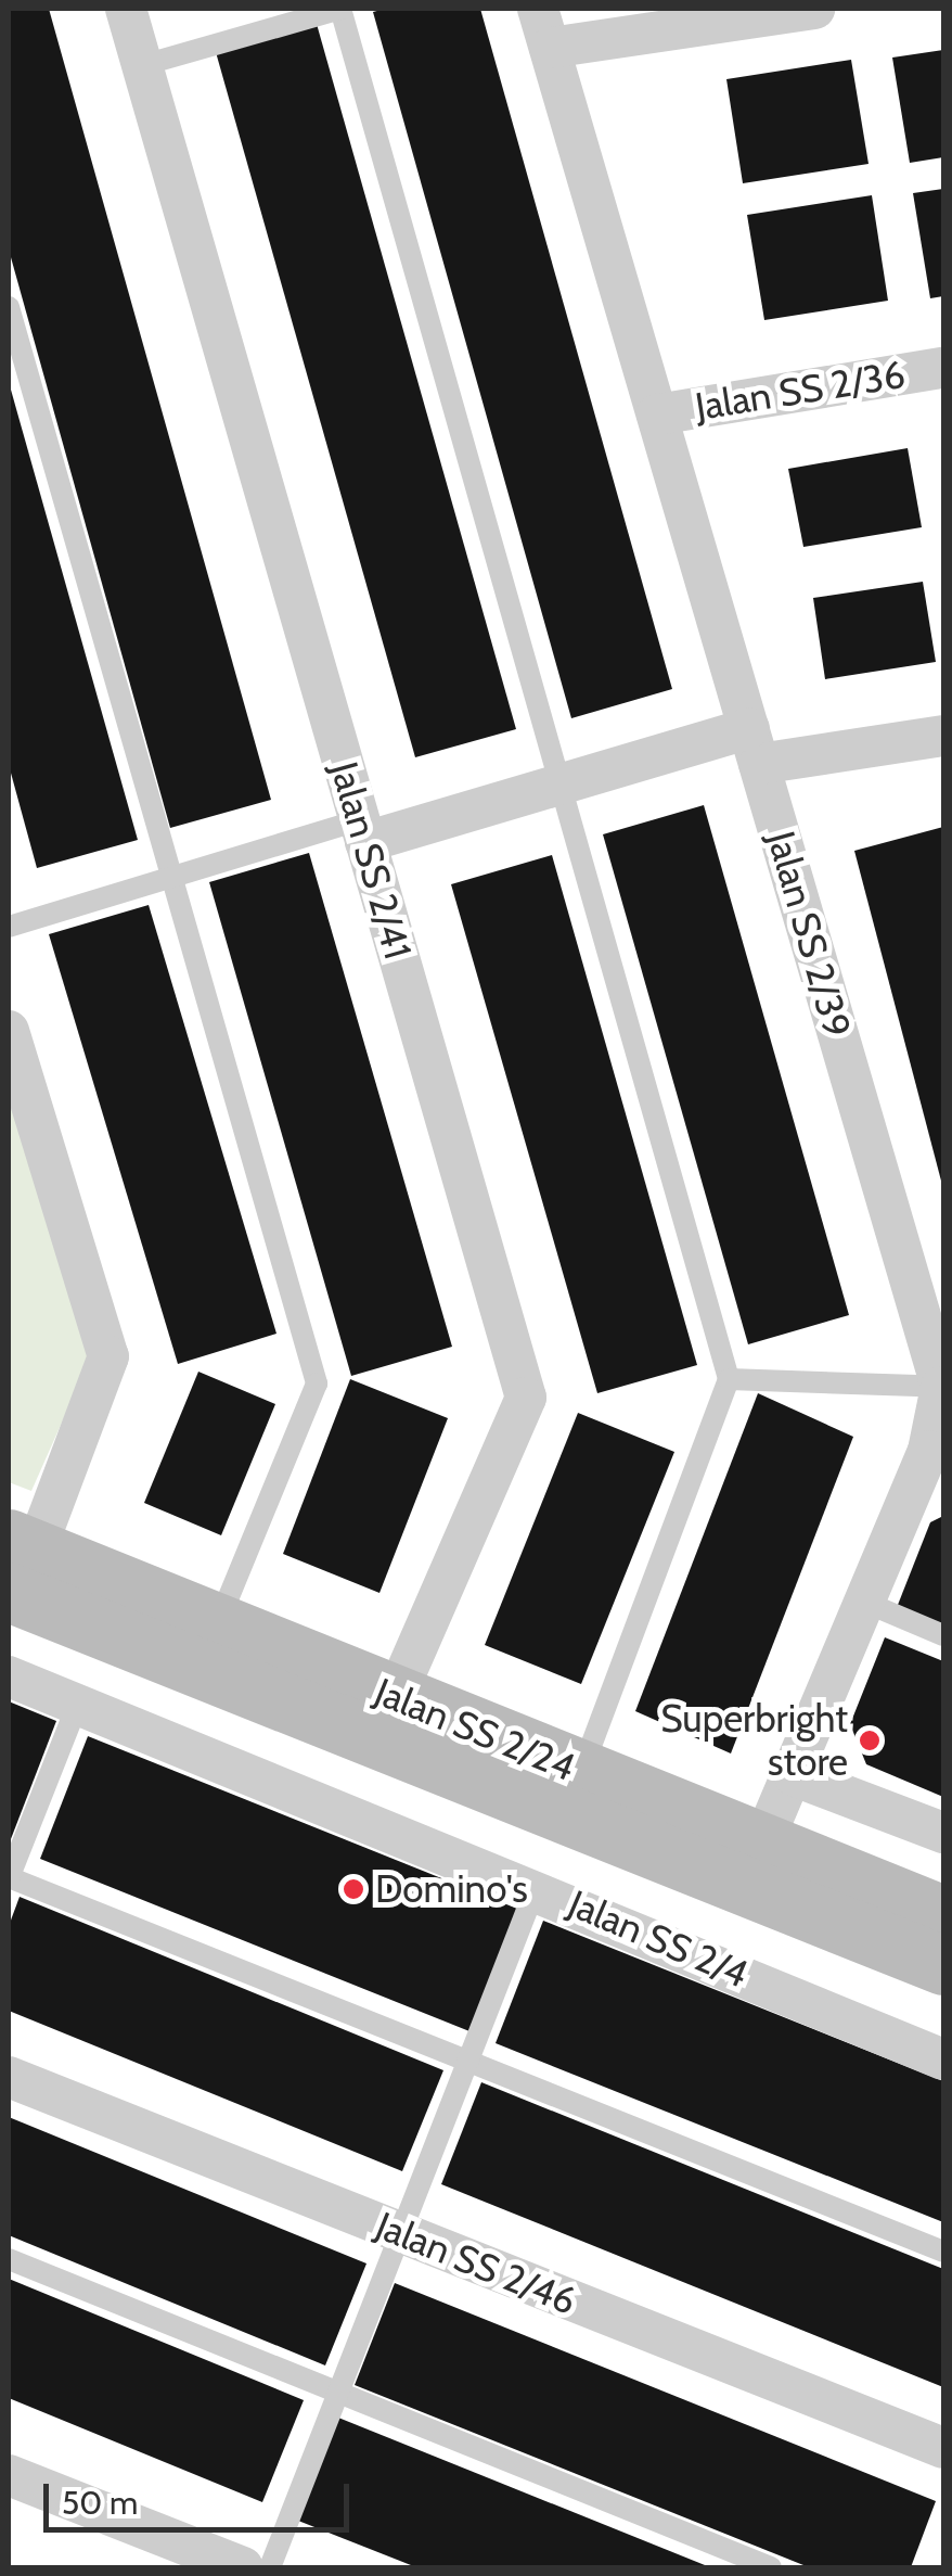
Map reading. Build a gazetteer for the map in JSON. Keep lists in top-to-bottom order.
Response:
{
  "streets": {
    "main road": ["Jalan SS 2/24"],
    "street": [
      "Jalan SS 2/36",
      "Jalan SS 2/41",
      "Jalan SS 2/39",
      "Jalan SS 2/4",
      "Jalan SS 2/46"
    ]
  },
  "crossings": [
    ["Jalan SS 2/36", "Jalan SS 2/39"],
    ["Jalan SS 2/41", "Jalan SS 2/24"],
    ["Jalan SS 2/39", "Jalan SS 2/24"]
  ],
  "places": ["Superbright store", "Domino's"],
  "scale_bar": "50 m"
}
